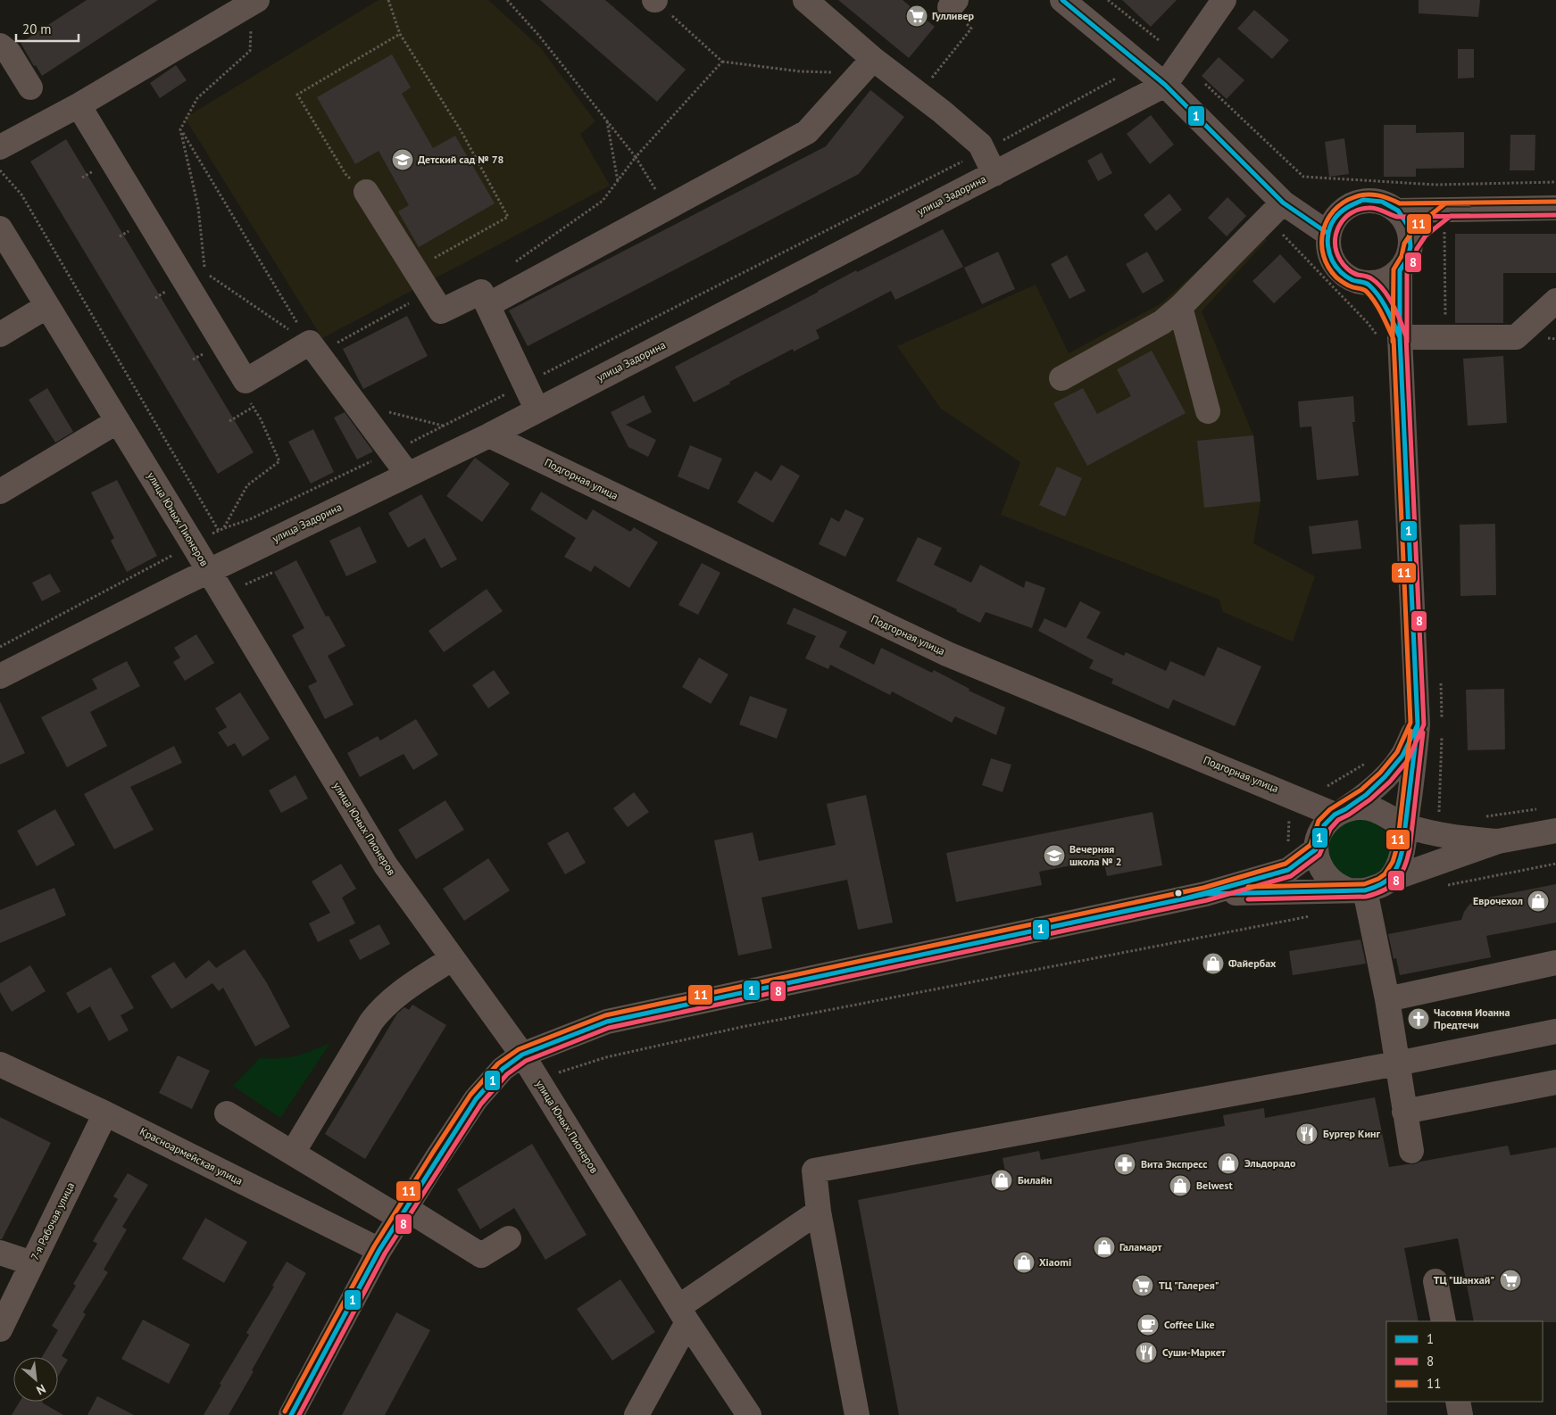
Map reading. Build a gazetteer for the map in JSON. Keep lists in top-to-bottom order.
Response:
{
  "streets": {
    "street": [
      "улица Задорина",
      "Подгорная улица",
      "улица Юных Пионеров",
      "Красноармейская улица",
      "7-я Рабочая улица"
    ]
  },
  "crossings": [
    ["улица Задорина", "Подгорная улица"],
    ["улица Задорина", "улица Юных Пионеров"],
    ["Красноармейская улица", "7-я Рабочая улица"]
  ],
  "places": {
    "supermarket": ["Гулливер", "ТЦ \"Шанхай\"", "ТЦ \"Галерея\""],
    "school or university": ["Детский сад № 78", "Вечерняя школа № 2"],
    "shop": [
      "Еврочехол",
      "Файербах",
      "Эльдорадо",
      "Билайн",
      "Belwest",
      "Галамарт",
      "Xiaomi"
    ],
    "church": ["Часовня Иоанна Предтечи"],
    "restaurant": ["Бургер Кинг", "Суши-Маркет"],
    "pharmacy": ["Вита Экспресс"],
    "cafe": ["Coffee Like"]
  },
  "lines": ["transit line 1", "transit line 11", "transit line 8"],
  "legend": ["1", "8", "11"],
  "scale_bar": "20 m",
  "north": "bottom right"
}
